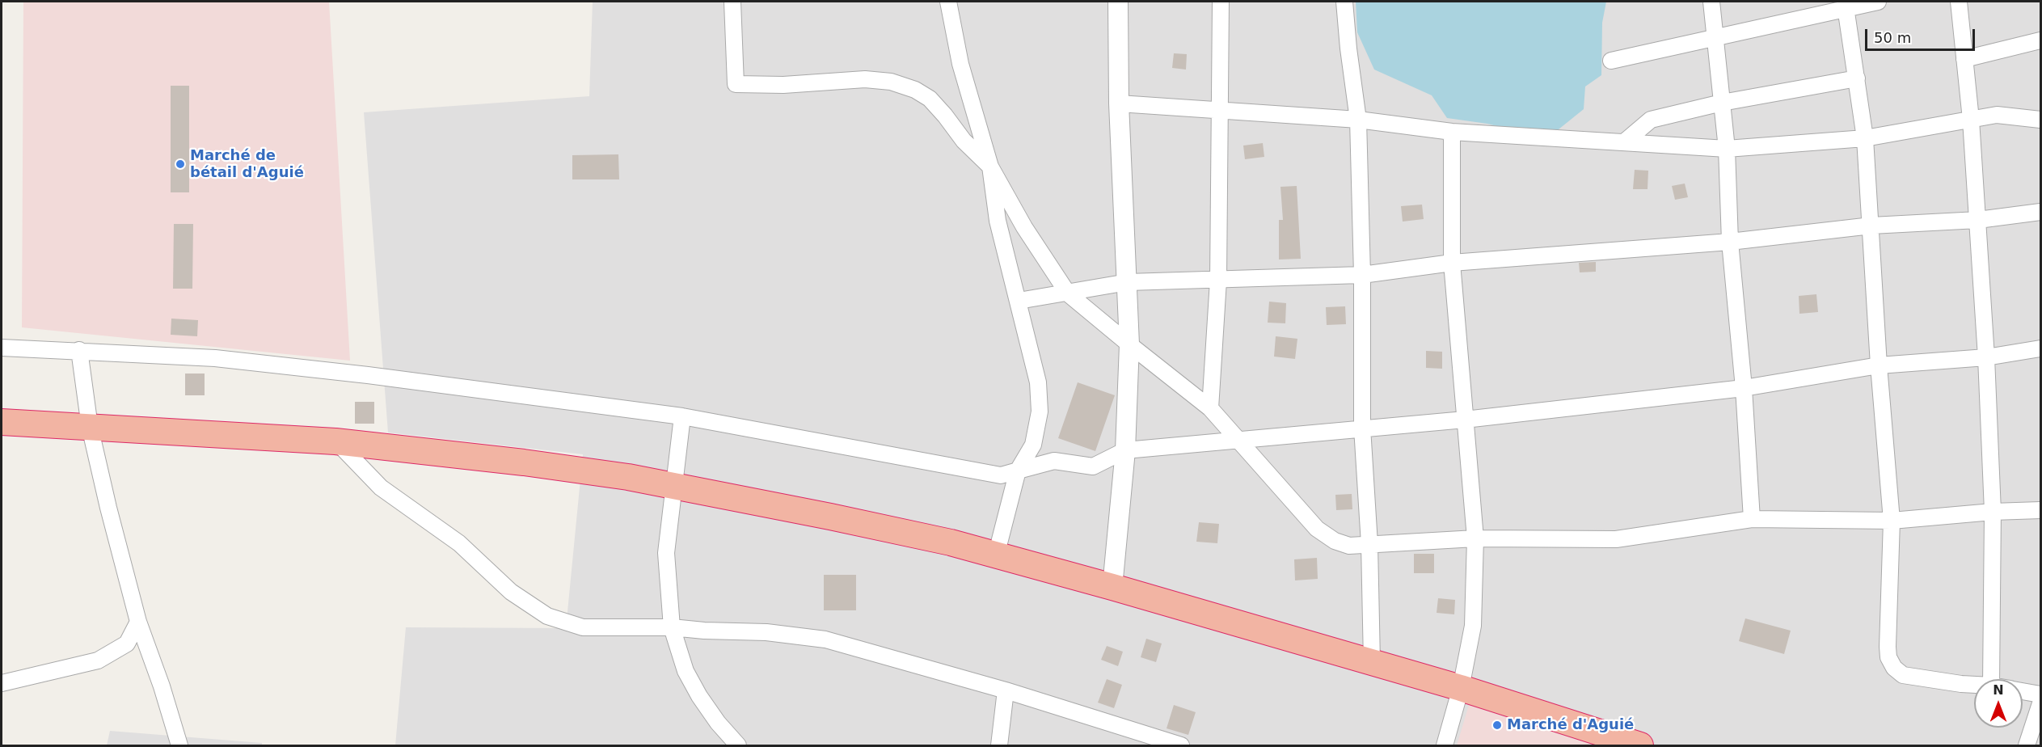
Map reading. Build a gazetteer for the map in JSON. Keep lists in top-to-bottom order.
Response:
{
  "places": ["Marché de bétail d'Aguié", "Marché d'Aguié"],
  "scale_bar": "50 m",
  "north": "top"
}
